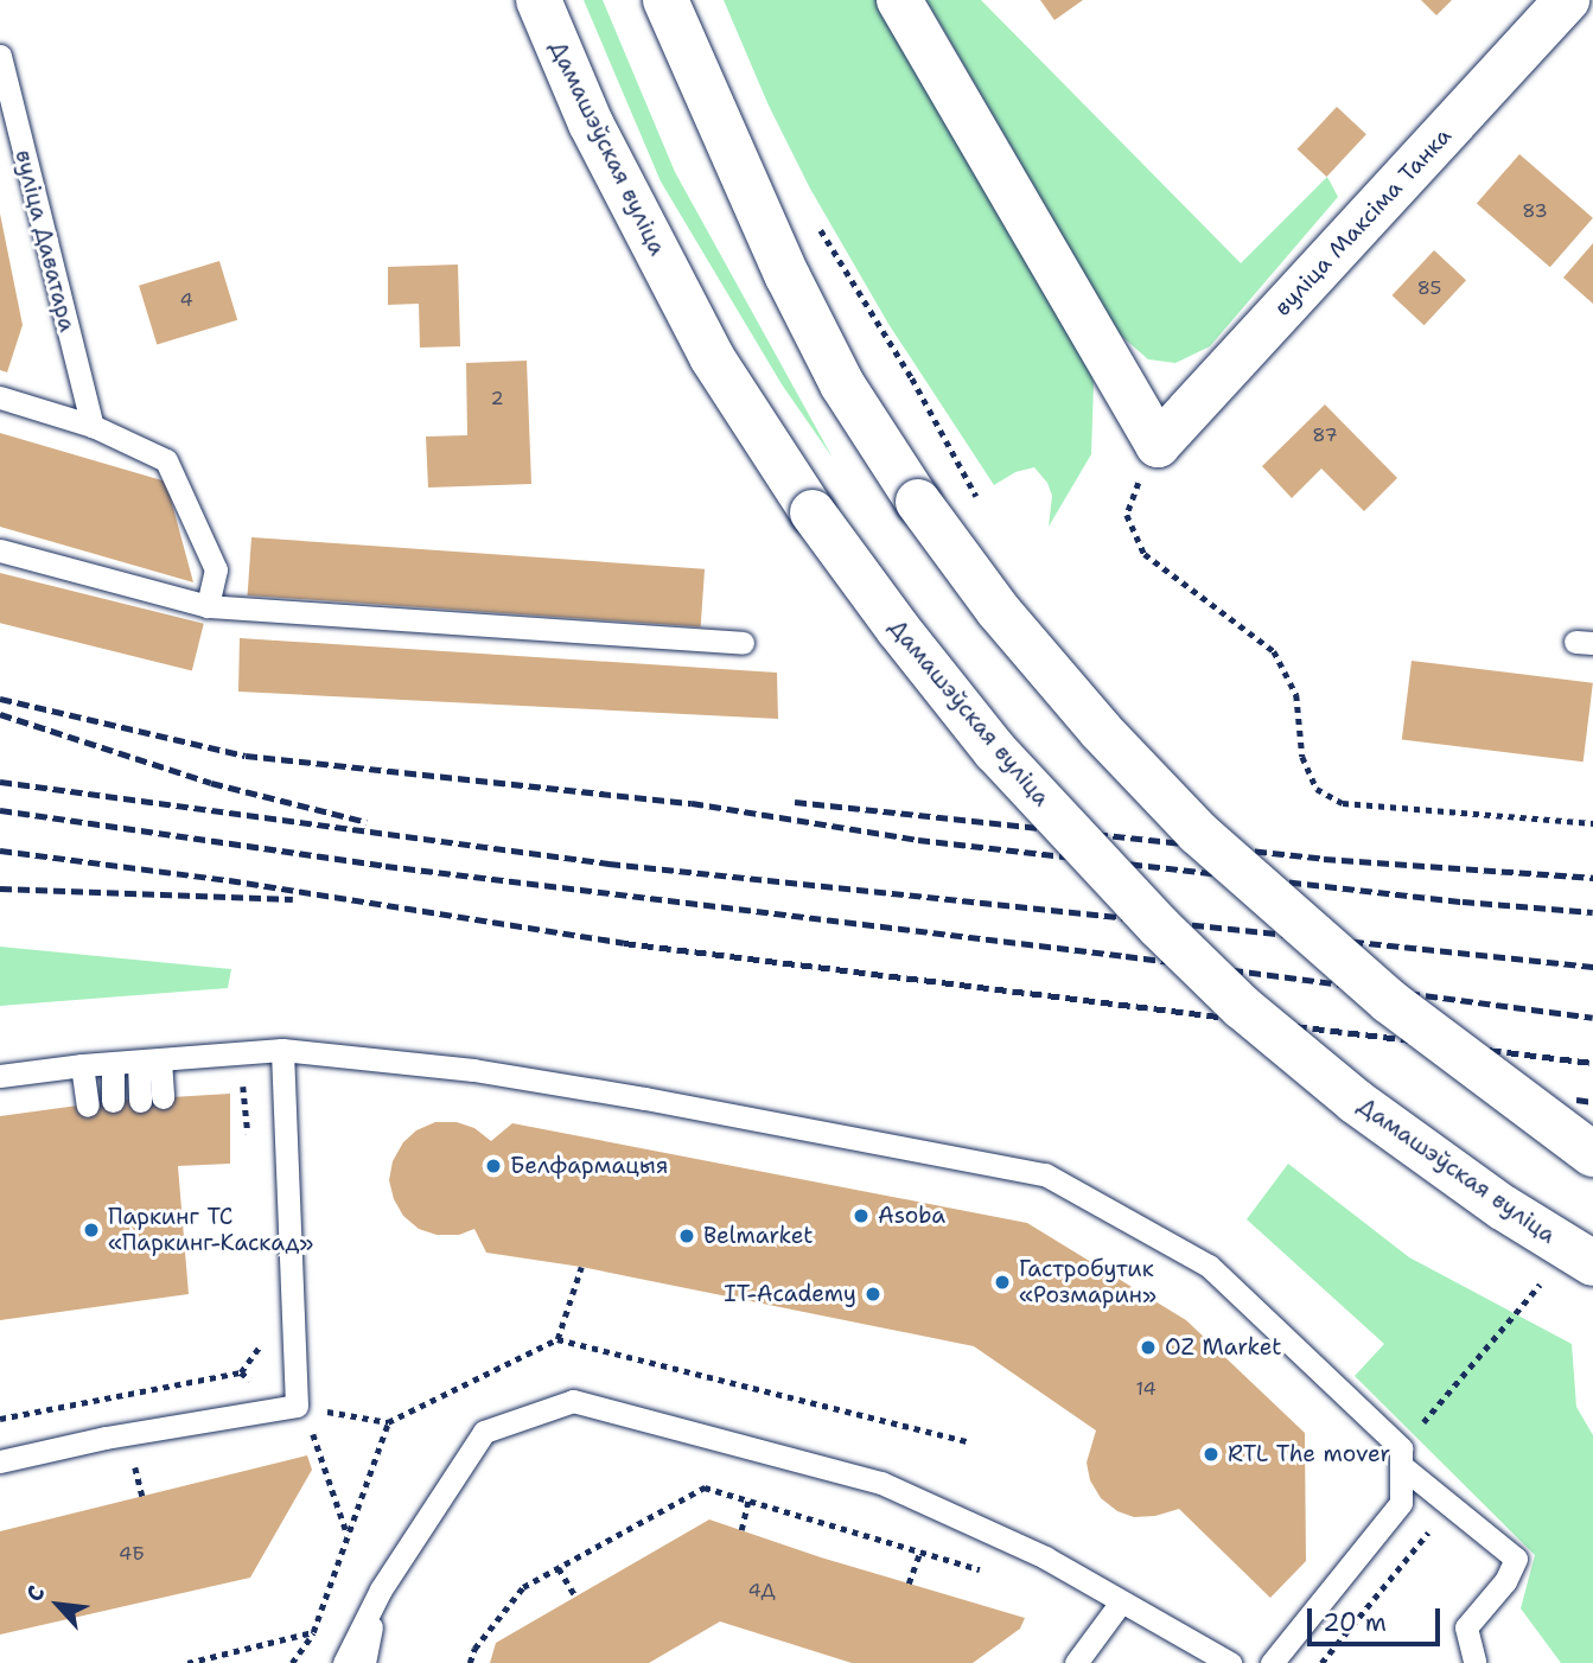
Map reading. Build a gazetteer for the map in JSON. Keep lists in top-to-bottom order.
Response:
{
  "streets": {
    "main road": ["Дамашэўская вуліца", "вуліца Максіма Танка"],
    "lane": ["вуліца Даватара"]
  },
  "places": [
    "Белфармацыя",
    "Asoba",
    "Паркинг ТС «Паркинг-Каскад»",
    "Belmarket",
    "Гастробутик «Розмарин»",
    "IT-Academy",
    "OZ Market",
    "RTL The mover"
  ],
  "house_numbers": [
    "83",
    "85",
    "4",
    "2",
    "87",
    "14",
    "4Б",
    "4Д"
  ],
  "scale_bar": "20 m",
  "north": "top left"
}
